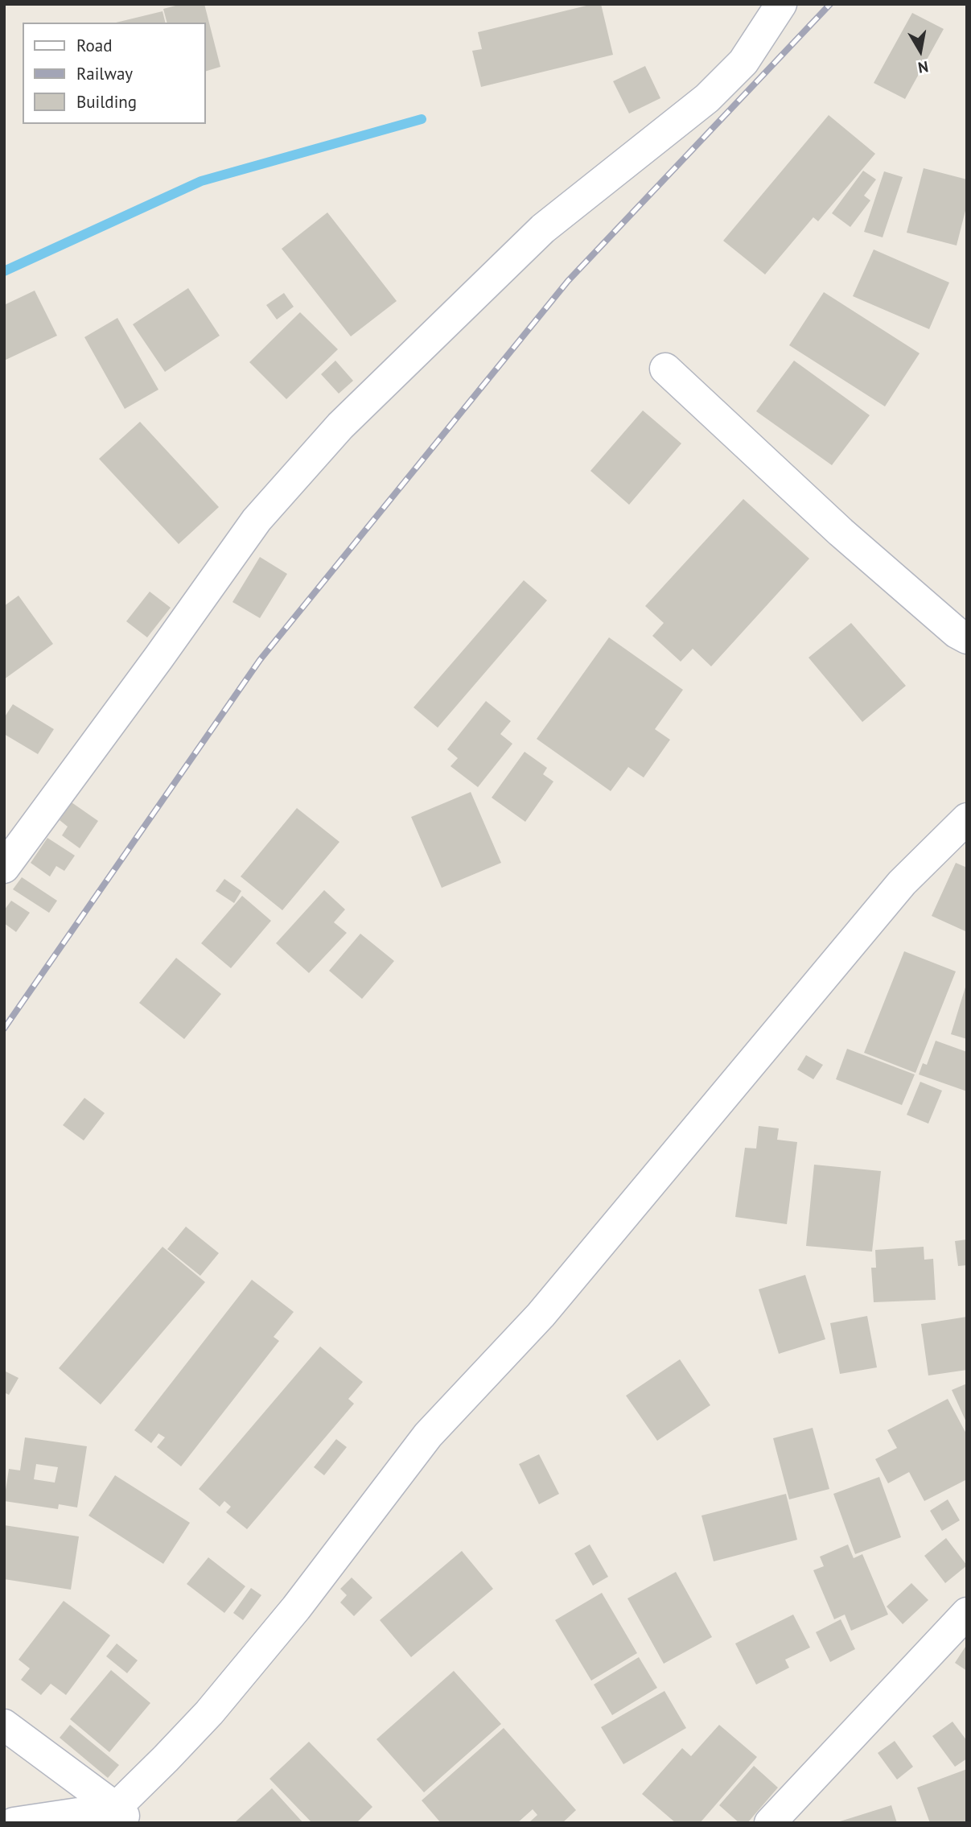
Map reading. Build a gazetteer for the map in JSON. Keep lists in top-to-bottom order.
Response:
{
  "legend": ["Road", "Railway", "Building"],
  "north": "bottom"
}
